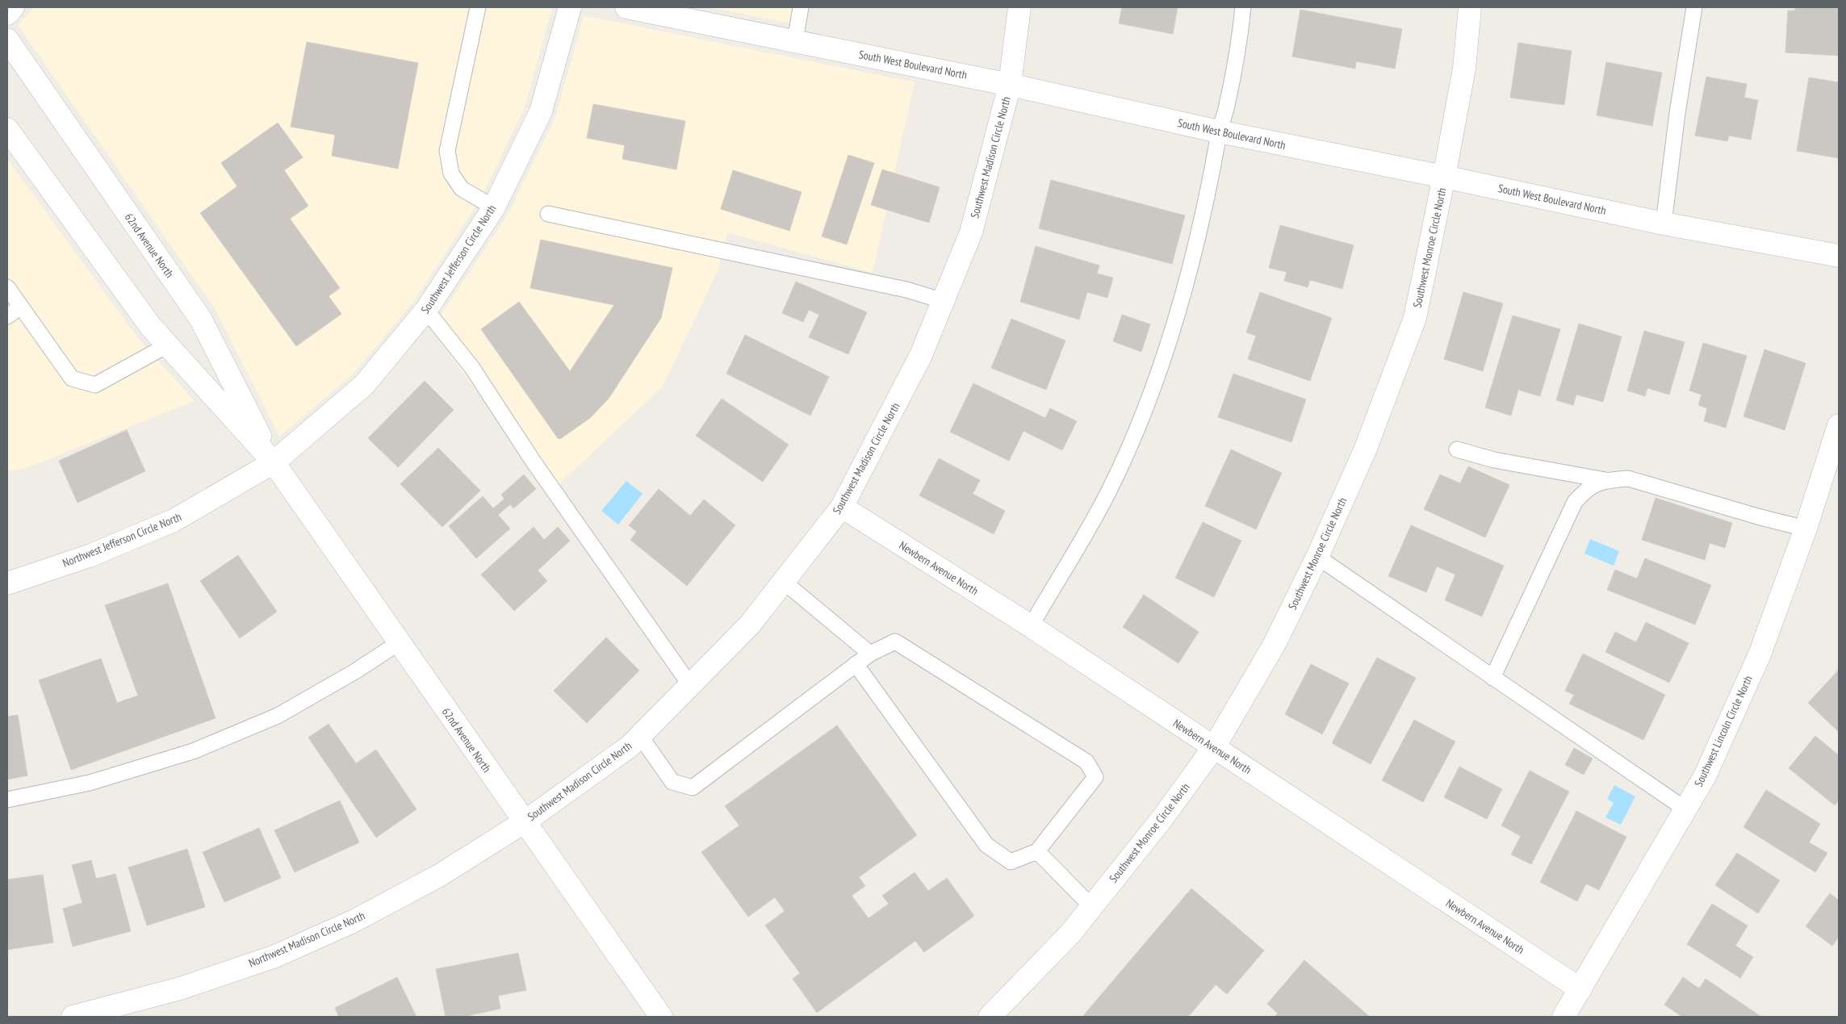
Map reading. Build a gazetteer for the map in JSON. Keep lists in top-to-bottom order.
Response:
{
  "streets": {
    "street": [
      "South West Boulevard North",
      "Southwest Madison Circle North",
      "62nd Avenue North",
      "Southwest Monroe Circle North",
      "Southwest Jefferson Circle North",
      "Northwest Jefferson Circle North",
      "Newbern Avenue North",
      "Southwest Lincoln Circle North",
      "Northwest Madison Circle North"
    ]
  },
  "crossings": [
    ["South West Boulevard North", "Southwest Madison Circle North"],
    ["South West Boulevard North", "Southwest Monroe Circle North"],
    ["Southwest Madison Circle North", "62nd Avenue North"],
    ["Southwest Madison Circle North", "Newbern Avenue North"],
    ["Southwest Madison Circle North", "Northwest Madison Circle North"],
    ["62nd Avenue North", "Southwest Jefferson Circle North"],
    ["62nd Avenue North", "Northwest Jefferson Circle North"],
    ["62nd Avenue North", "Northwest Madison Circle North"],
    ["Southwest Monroe Circle North", "Newbern Avenue North"],
    ["Southwest Jefferson Circle North", "Northwest Jefferson Circle North"],
    ["Newbern Avenue North", "Southwest Lincoln Circle North"]
  ]
}
